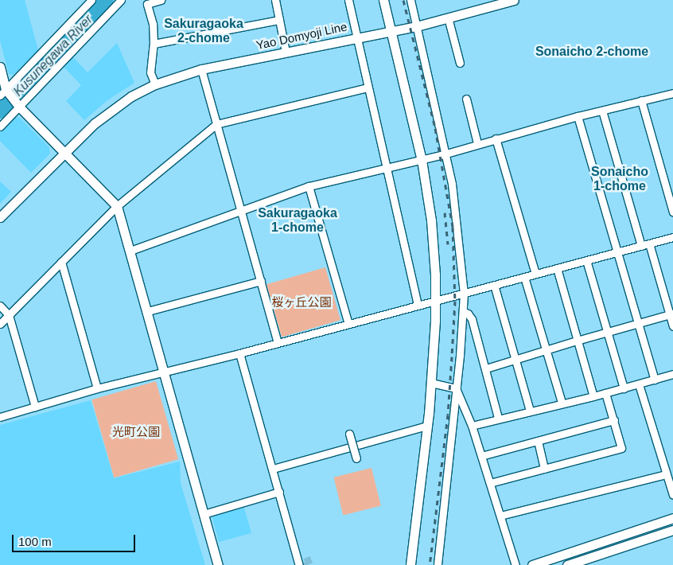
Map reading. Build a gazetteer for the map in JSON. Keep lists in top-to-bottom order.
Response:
{
  "streets": {
    "street": ["Yao Domyoji Line"]
  },
  "districts": [
    "Sakuragaoka 2-chome",
    "Sonaicho 2-chome",
    "Sonaicho 1-chome",
    "Sakuragaoka 1-chome"
  ],
  "water": ["Kusunegawa River"],
  "parks": ["桜ヶ丘公園", "光町公園"],
  "scale_bar": "100 m"
}
